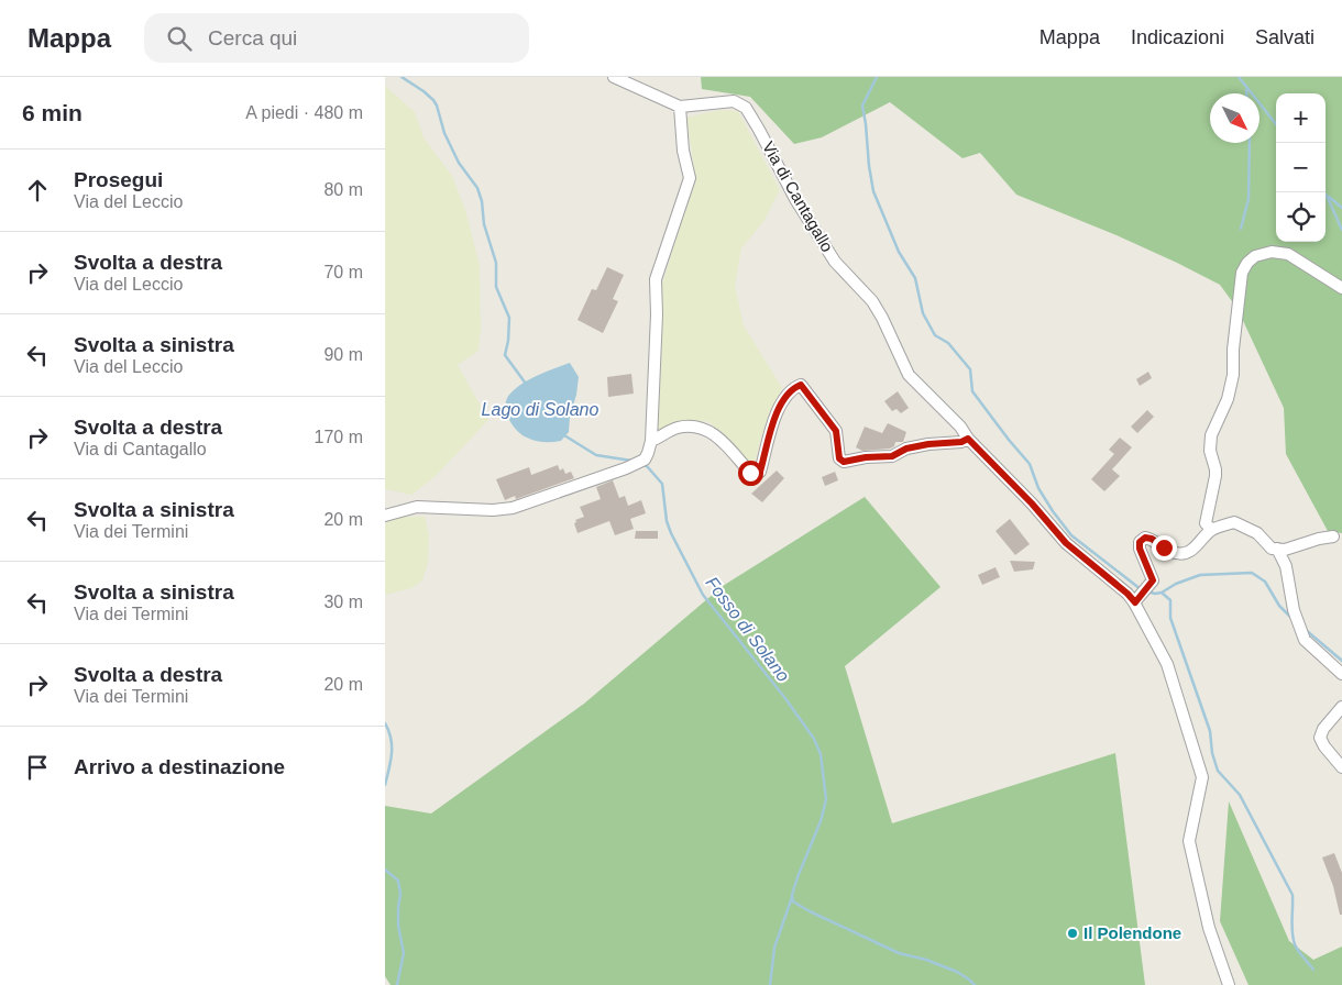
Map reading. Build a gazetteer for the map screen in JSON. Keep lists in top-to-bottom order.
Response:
{
  "streets": {
    "street": ["Via di Cantagallo"]
  },
  "water": ["Lago di Solano", "Fosso di Solano"],
  "places": ["Il Polendone"],
  "north": "bottom right",
  "page": {
    "header": "Mappa",
    "search": "Cerca qui",
    "nav": ["Mappa", "Indicazioni", "Salvati"],
    "heading": ["6 min", "A piedi · 480 m"],
    "map_buttons": ["+", "−"],
    "list": [
      ["Prosegui", "Via del Leccio", "80 m"],
      ["Svolta a destra", "Via del Leccio", "70 m"],
      ["Svolta a sinistra", "Via del Leccio", "90 m"],
      ["Svolta a destra", "Via di Cantagallo", "170 m"],
      ["Svolta a sinistra", "Via dei Termini", "20 m"],
      ["Svolta a sinistra", "Via dei Termini", "30 m"],
      ["Svolta a destra", "Via dei Termini", "20 m"],
      "Arrivo a destinazione"
    ]
  }
}
